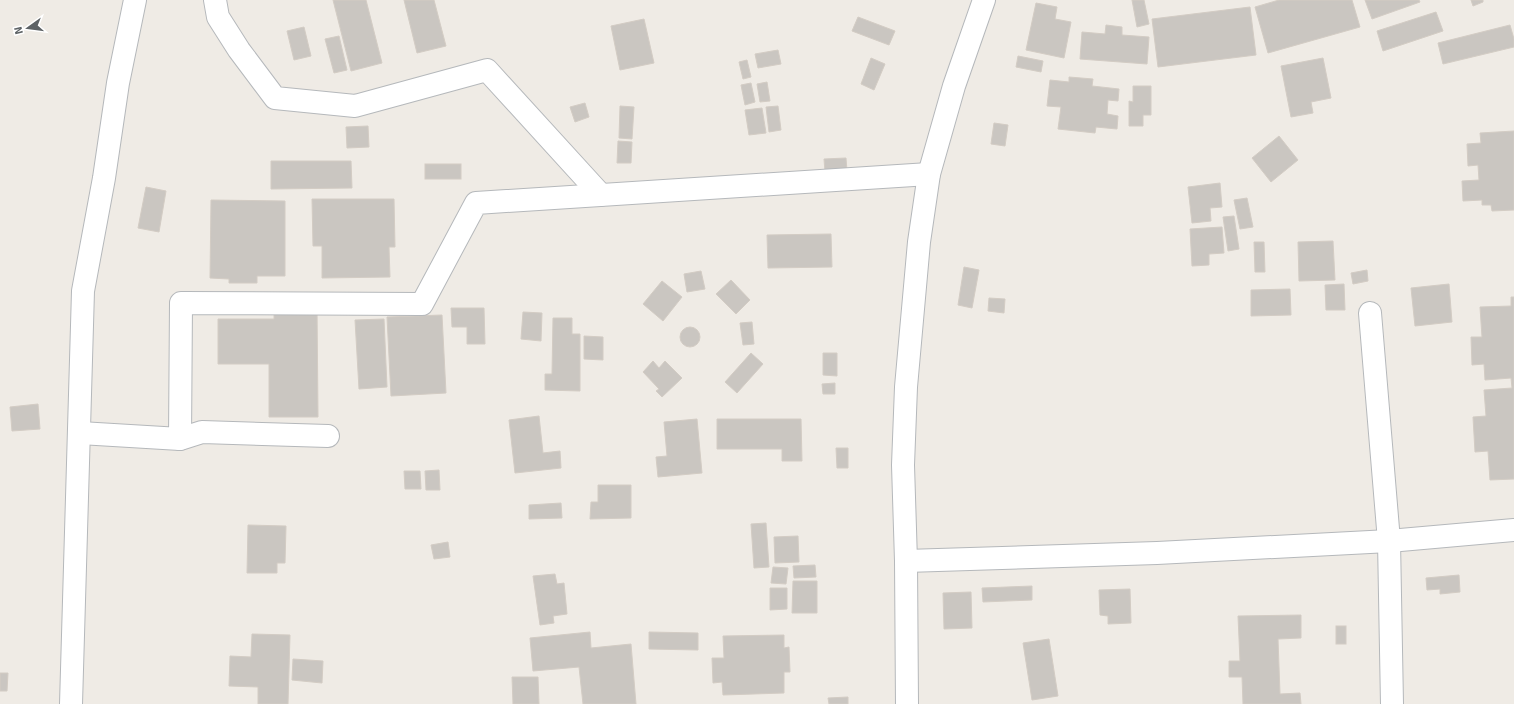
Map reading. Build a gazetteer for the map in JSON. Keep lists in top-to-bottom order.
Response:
{
  "north": "left"
}
